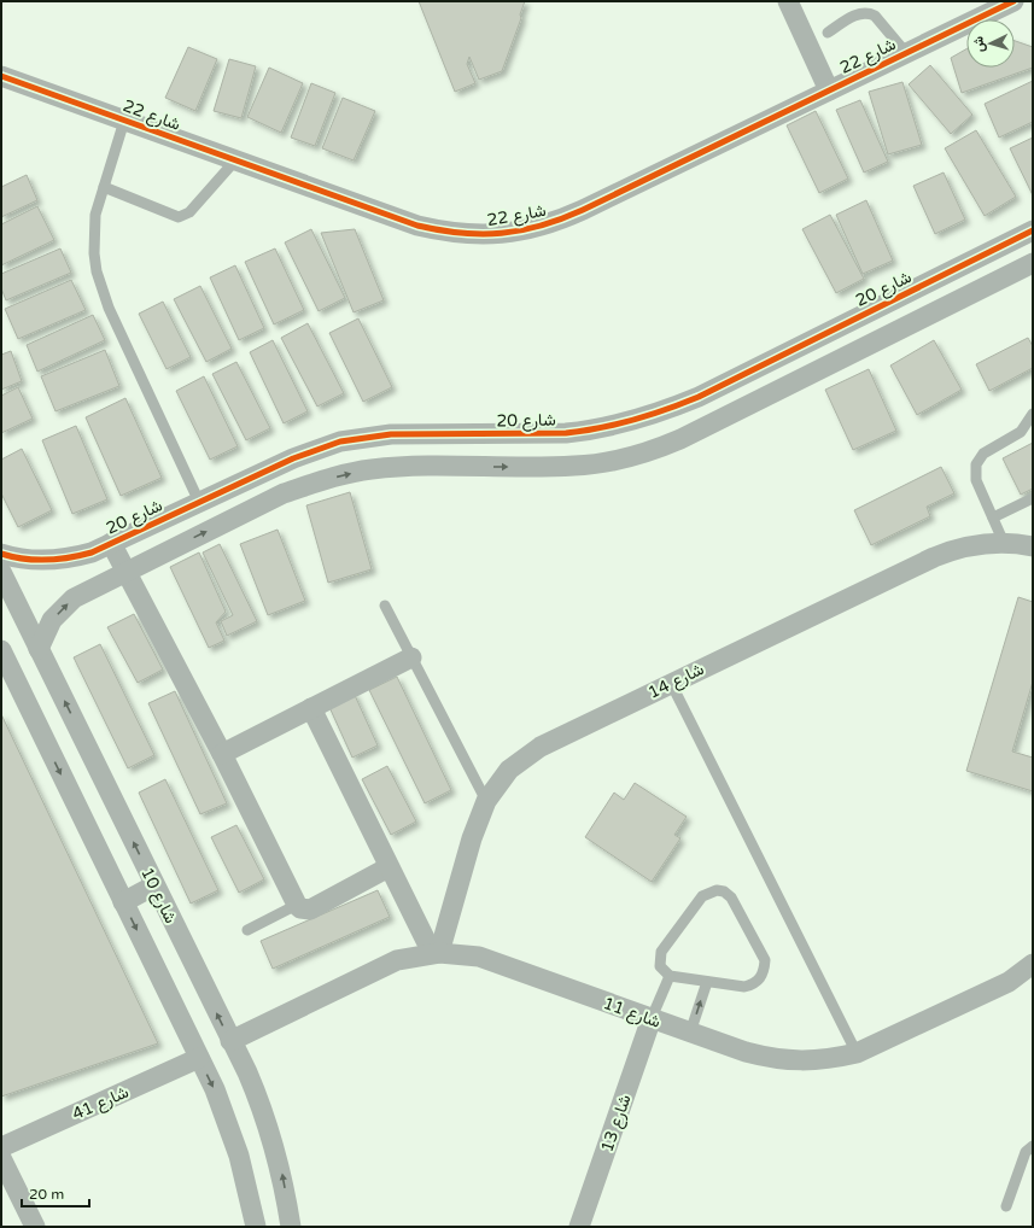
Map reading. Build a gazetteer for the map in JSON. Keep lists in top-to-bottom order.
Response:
{
  "streets": {
    "street": [
      "شارع 22",
      "شارع 20",
      "شارع 14",
      "شارع 10",
      "شارع 11",
      "شارع 41",
      "شارع 13"
    ]
  },
  "crossings": [
    ["شارع 14", "شارع 11"],
    ["شارع 10", "شارع 11"],
    ["شارع 10", "شارع 41"],
    ["شارع 11", "شارع 13"]
  ],
  "scale_bar": "20 m",
  "north": "left"
}
